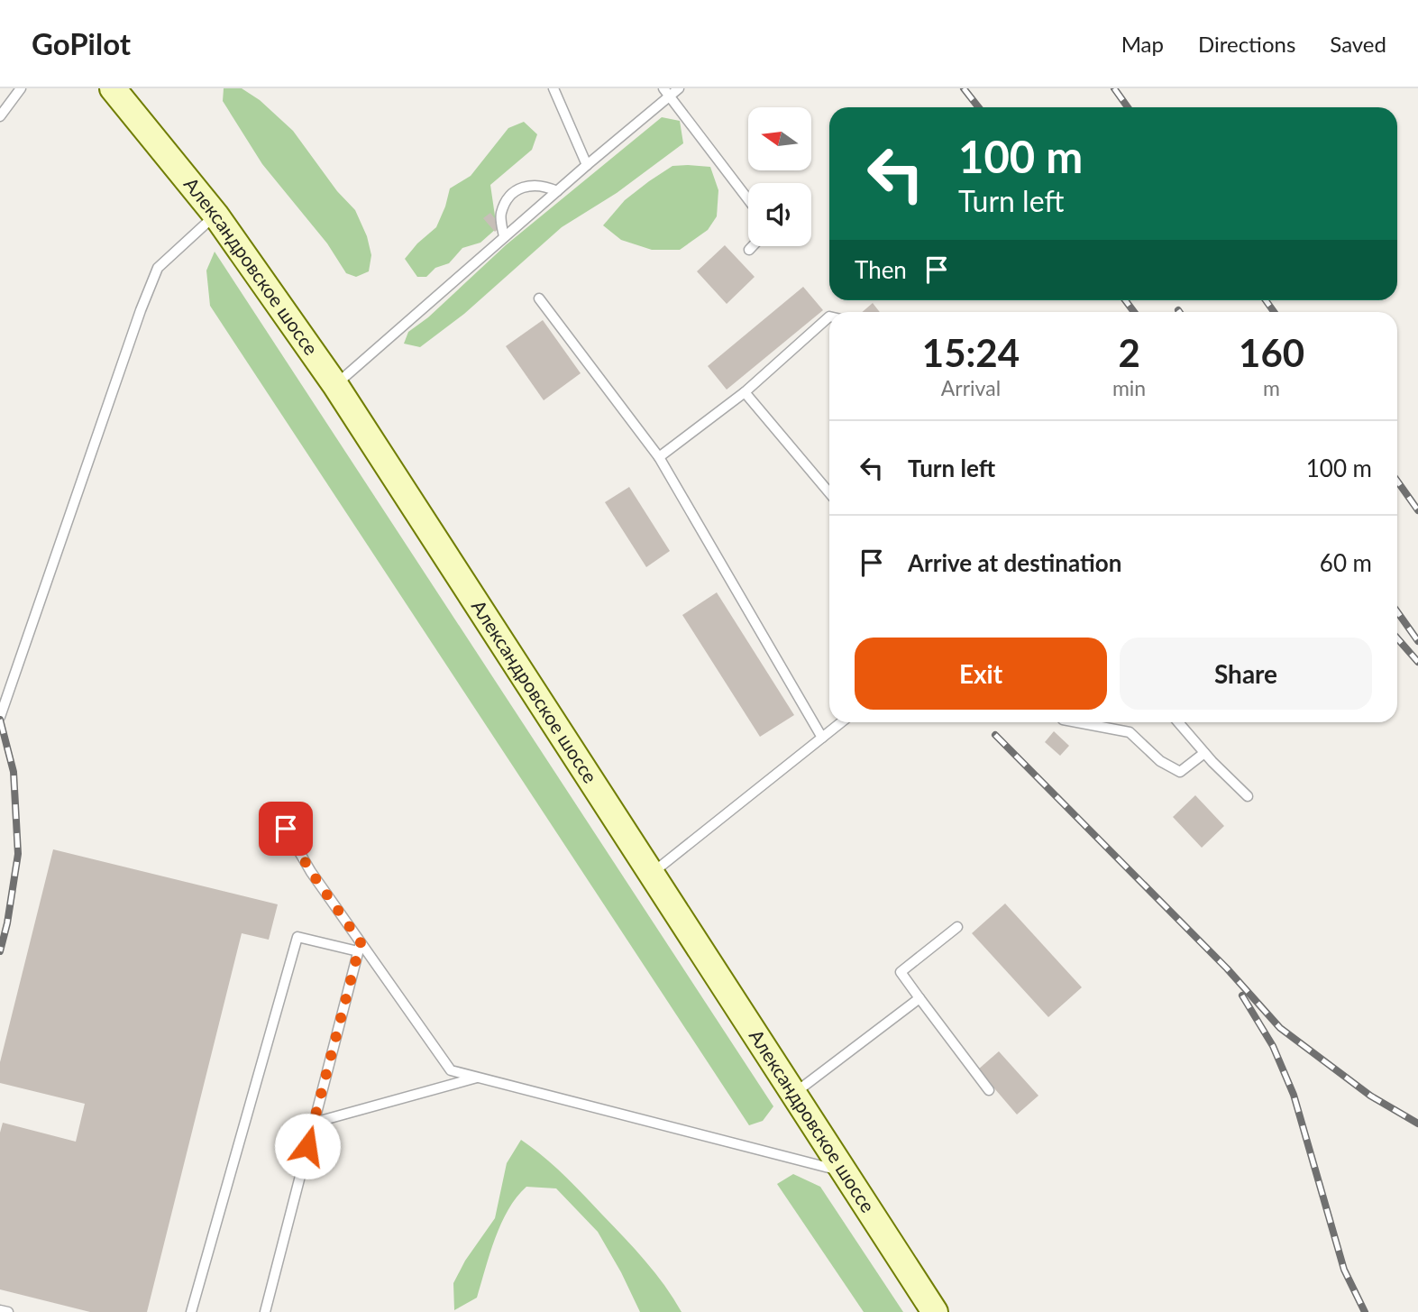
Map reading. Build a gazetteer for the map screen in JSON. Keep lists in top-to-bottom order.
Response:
{
  "streets": {
    "main road": ["Александровское шоссе"]
  },
  "north": "left",
  "page": {
    "header": "GoPilot",
    "nav": ["Map", "Directions", "Saved"],
    "turn": ["100 m", "Turn left"],
    "then": "Then",
    "eta": [
      "15:24",
      "Arrival",
      "2",
      "min",
      "160",
      "m"
    ],
    "list": [
      {
        "name": "Turn left",
        "value": "100 m"
      },
      {
        "name": "Arrive at destination",
        "value": "60 m"
      }
    ],
    "buttons": ["Exit", "Share"]
  }
}
